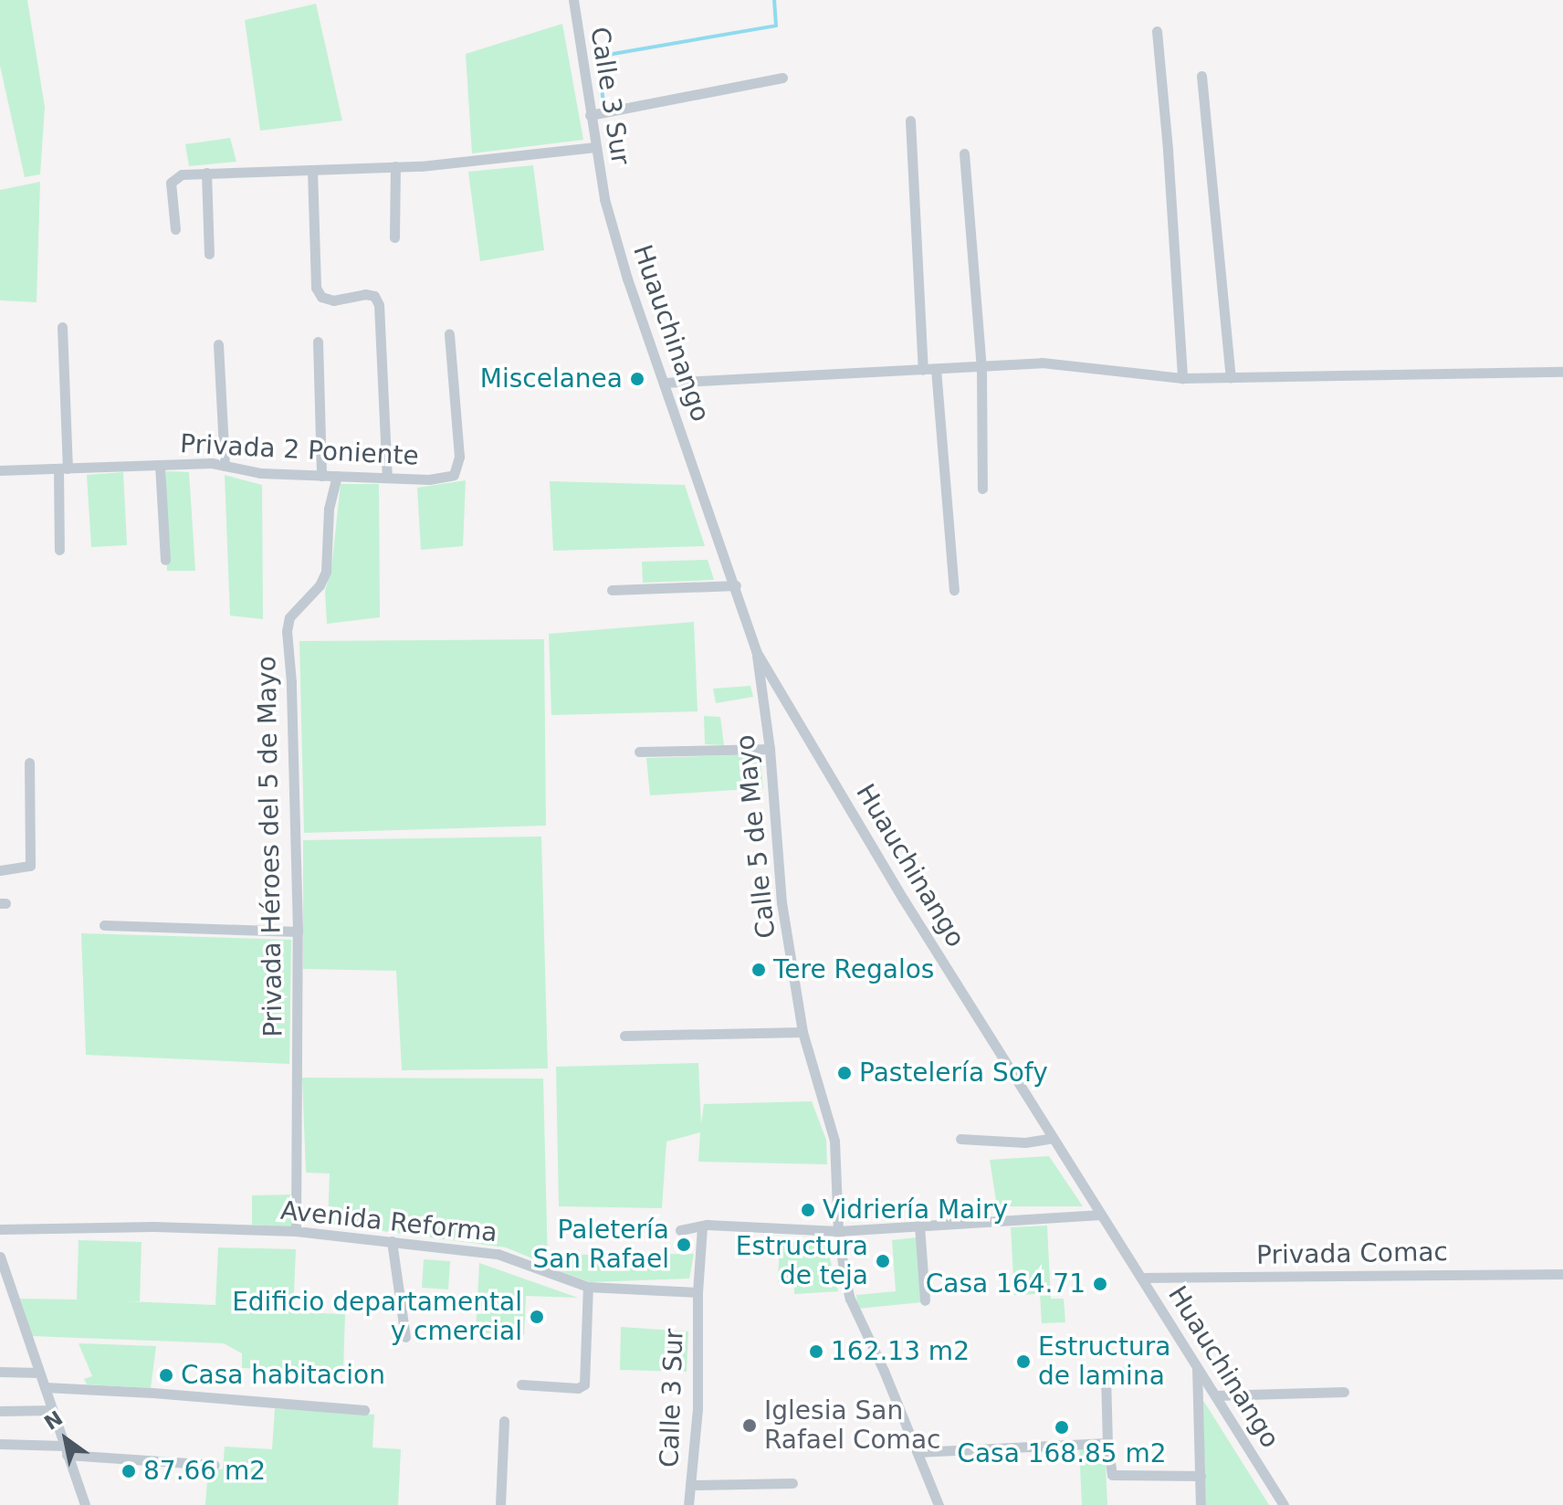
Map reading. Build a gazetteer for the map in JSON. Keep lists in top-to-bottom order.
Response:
{
  "streets": {
    "street": [
      "Calle 3 Sur",
      "Huauchinango",
      "Privada 2 Poniente",
      "Calle 5 de Mayo",
      "Privada Héroes del 5 de Mayo",
      "Avenida Reforma",
      "Privada Comac"
    ]
  },
  "crossings": [
    ["Calle 3 Sur", "Huauchinango"],
    ["Calle 3 Sur", "Avenida Reforma"],
    ["Huauchinango", "Calle 5 de Mayo"],
    ["Huauchinango", "Privada Comac"],
    ["Privada 2 Poniente", "Privada Héroes del 5 de Mayo"],
    ["Privada Héroes del 5 de Mayo", "Avenida Reforma"]
  ],
  "places": [
    "Miscelanea",
    "Tere Regalos",
    "Pastelería Sofy",
    "Vidriería Mairy",
    "Paletería San Rafael",
    "Estructura de teja",
    "Casa 164.71",
    "Edificio departamental y cmercial",
    "162.13 m2",
    "Estructura de lamina",
    "Casa habitacion",
    "Iglesia San Rafael Comac",
    "Casa 168.85 m2",
    "87.66 m2"
  ],
  "north": "top left"
}
